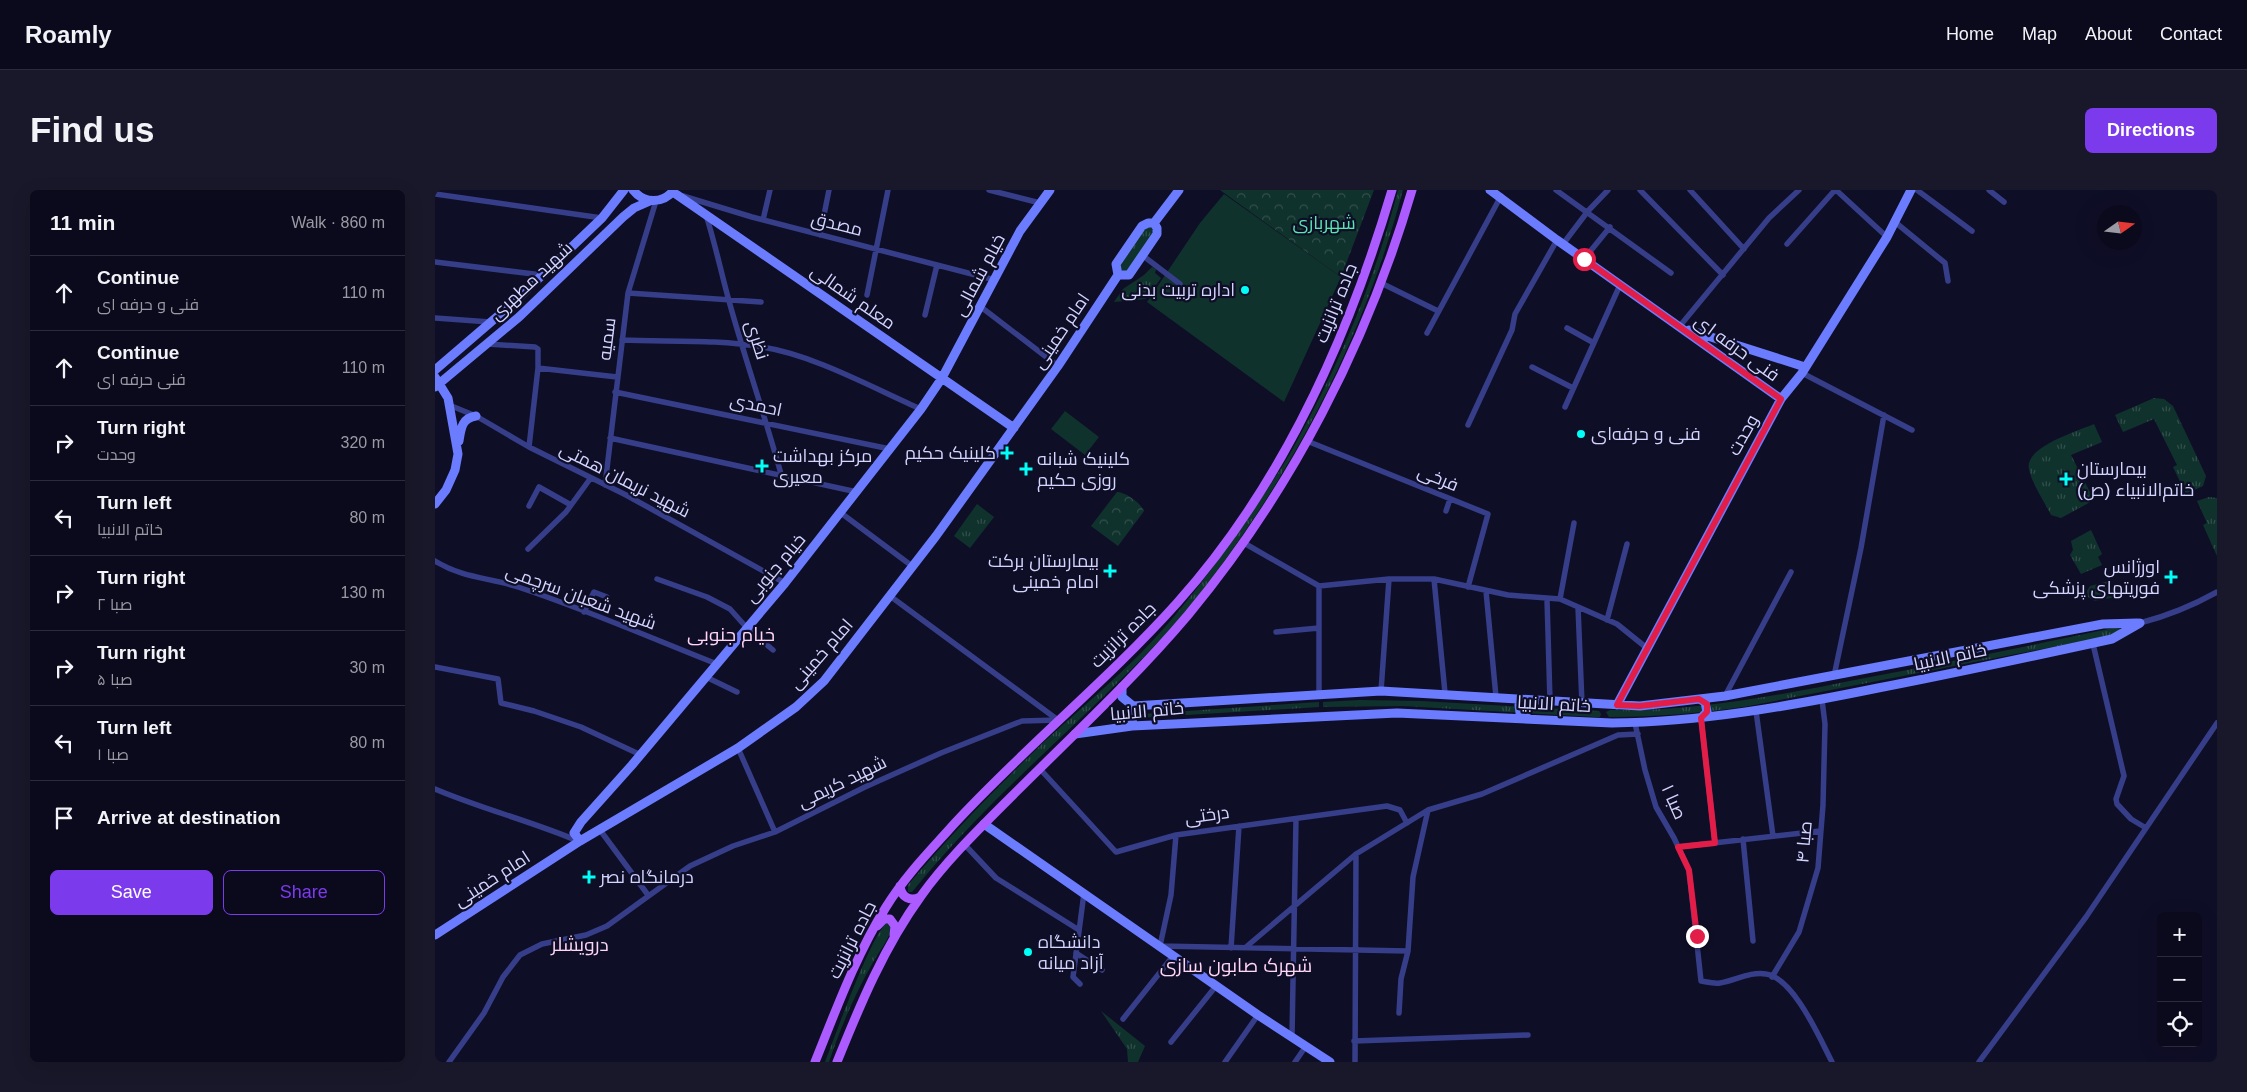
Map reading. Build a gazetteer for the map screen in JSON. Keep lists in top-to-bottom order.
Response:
{
  "streets": {
    "main road": [
      "خیام شمالی",
      "شهید مطهری",
      "معلم شمالی",
      "جاده ترانزیت",
      "امام خمینی",
      "فنی حرفه ای",
      "وحدت",
      "خیام جنوبی",
      "خاتم الانبیا"
    ],
    "street": [
      "مصدق",
      "سمیه",
      "نظری",
      "احمدی",
      "فرخی",
      "شهید نریمان همتی",
      "شهید شعبان سرچمی",
      "شهید کریمی",
      "صبا ۱",
      "درختی",
      "صبا ۴"
    ]
  },
  "crossings": [
    ["مصدق", "خیام شمالی"],
    ["مصدق", "شهید مطهری"],
    ["مصدق", "معلم شمالی"],
    ["خیام شمالی", "معلم شمالی"],
    ["خیام شمالی", "خیام جنوبی"],
    ["شهید مطهری", "معلم شمالی"],
    ["شهید مطهری", "سمیه"],
    ["معلم شمالی", "امام خمینی"],
    ["معلم شمالی", "نظری"],
    ["معلم شمالی", "خیام جنوبی"],
    ["جاده ترانزیت", "فرخی"],
    ["جاده ترانزیت", "خاتم الانبیا"],
    ["جاده ترانزیت", "شهید کریمی"],
    ["جاده ترانزیت", "درختی"],
    ["امام خمینی", "خیام جنوبی"],
    ["سمیه", "احمدی"],
    ["سمیه", "شهید نریمان همتی"],
    ["نظری", "احمدی"],
    ["فنی حرفه ای", "وحدت"],
    ["احمدی", "خیام جنوبی"],
    ["وحدت", "خاتم الانبیا"],
    ["شهید نریمان همتی", "خیام جنوبی"],
    ["خیام جنوبی", "شهید شعبان سرچمی"],
    ["خاتم الانبیا", "صبا ۱"],
    ["خاتم الانبیا", "صبا ۴"],
    ["صبا ۱", "صبا ۴"]
  ],
  "districts": ["خیام جنوبی", "درویشلر", "شهرک صابون سازی"],
  "parks": ["شهربازی"],
  "places": {
    "other": ["اداره تربیت بدنی", "فنی و حرفه‌ای", "دانشگاه آزاد میانه"],
    "health": [
      "کلینیک حکیم",
      "مرکز بهداشت معیری",
      "کلینیک شبانه روزی حکیم",
      "بیمارستان خاتم‌الانبیاء (ص)",
      "بیمارستان برکت امام خمینی",
      "اورژانس فوریتهای پزشکی",
      "درمانگاه نصر"
    ]
  },
  "north": "right",
  "page": {
    "header": "Roamly",
    "nav": [
      "Home",
      "Map",
      "About",
      "Contact"
    ],
    "buttons": [
      "Directions",
      ["Save", "Share"]
    ],
    "title": "Find us",
    "heading": ["11 min", "Walk · 860 m"],
    "list": [
      ["Continue", "فنی و حرفه ای", "110 m"],
      ["Continue", "فنی حرفه ای", "110 m"],
      ["Turn right", "وحدت", "320 m"],
      ["Turn left", "خاتم الانبیا", "80 m"],
      ["Turn right", "صبا ۲", "130 m"],
      ["Turn right", "صبا ۵", "30 m"],
      ["Turn left", "صبا ۱", "80 m"],
      "Arrive at destination"
    ],
    "map_buttons": ["+", "−"]
  }
}
